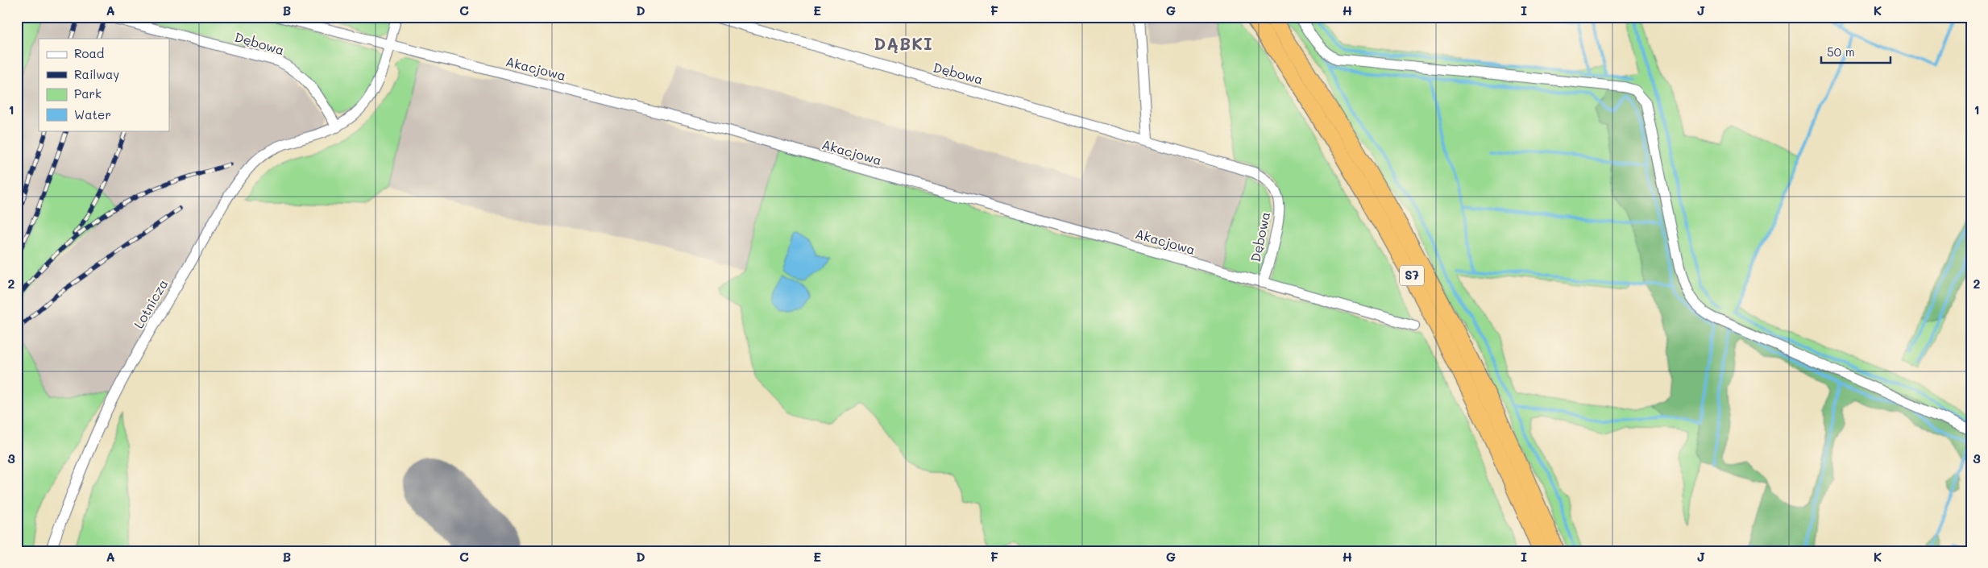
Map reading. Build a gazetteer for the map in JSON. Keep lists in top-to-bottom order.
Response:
{
  "streets": {
    "highway": ["S7"],
    "street": ["Dębowa", "Akacjowa", "Lotnicza"]
  },
  "crossings": [
    ["Dębowa", "Akacjowa"],
    ["Dębowa", "Lotnicza"]
  ],
  "districts": ["DĄBKI"],
  "legend": [
    "Road",
    "Railway",
    "Park",
    "Water"
  ],
  "scale_bar": "50 m",
  "grid": {
    "columns": [
      "A",
      "B",
      "C",
      "D",
      "E",
      "F",
      "G",
      "H",
      "I",
      "J",
      "K"
    ],
    "rows": ["1", "2", "3"]
  }
}
